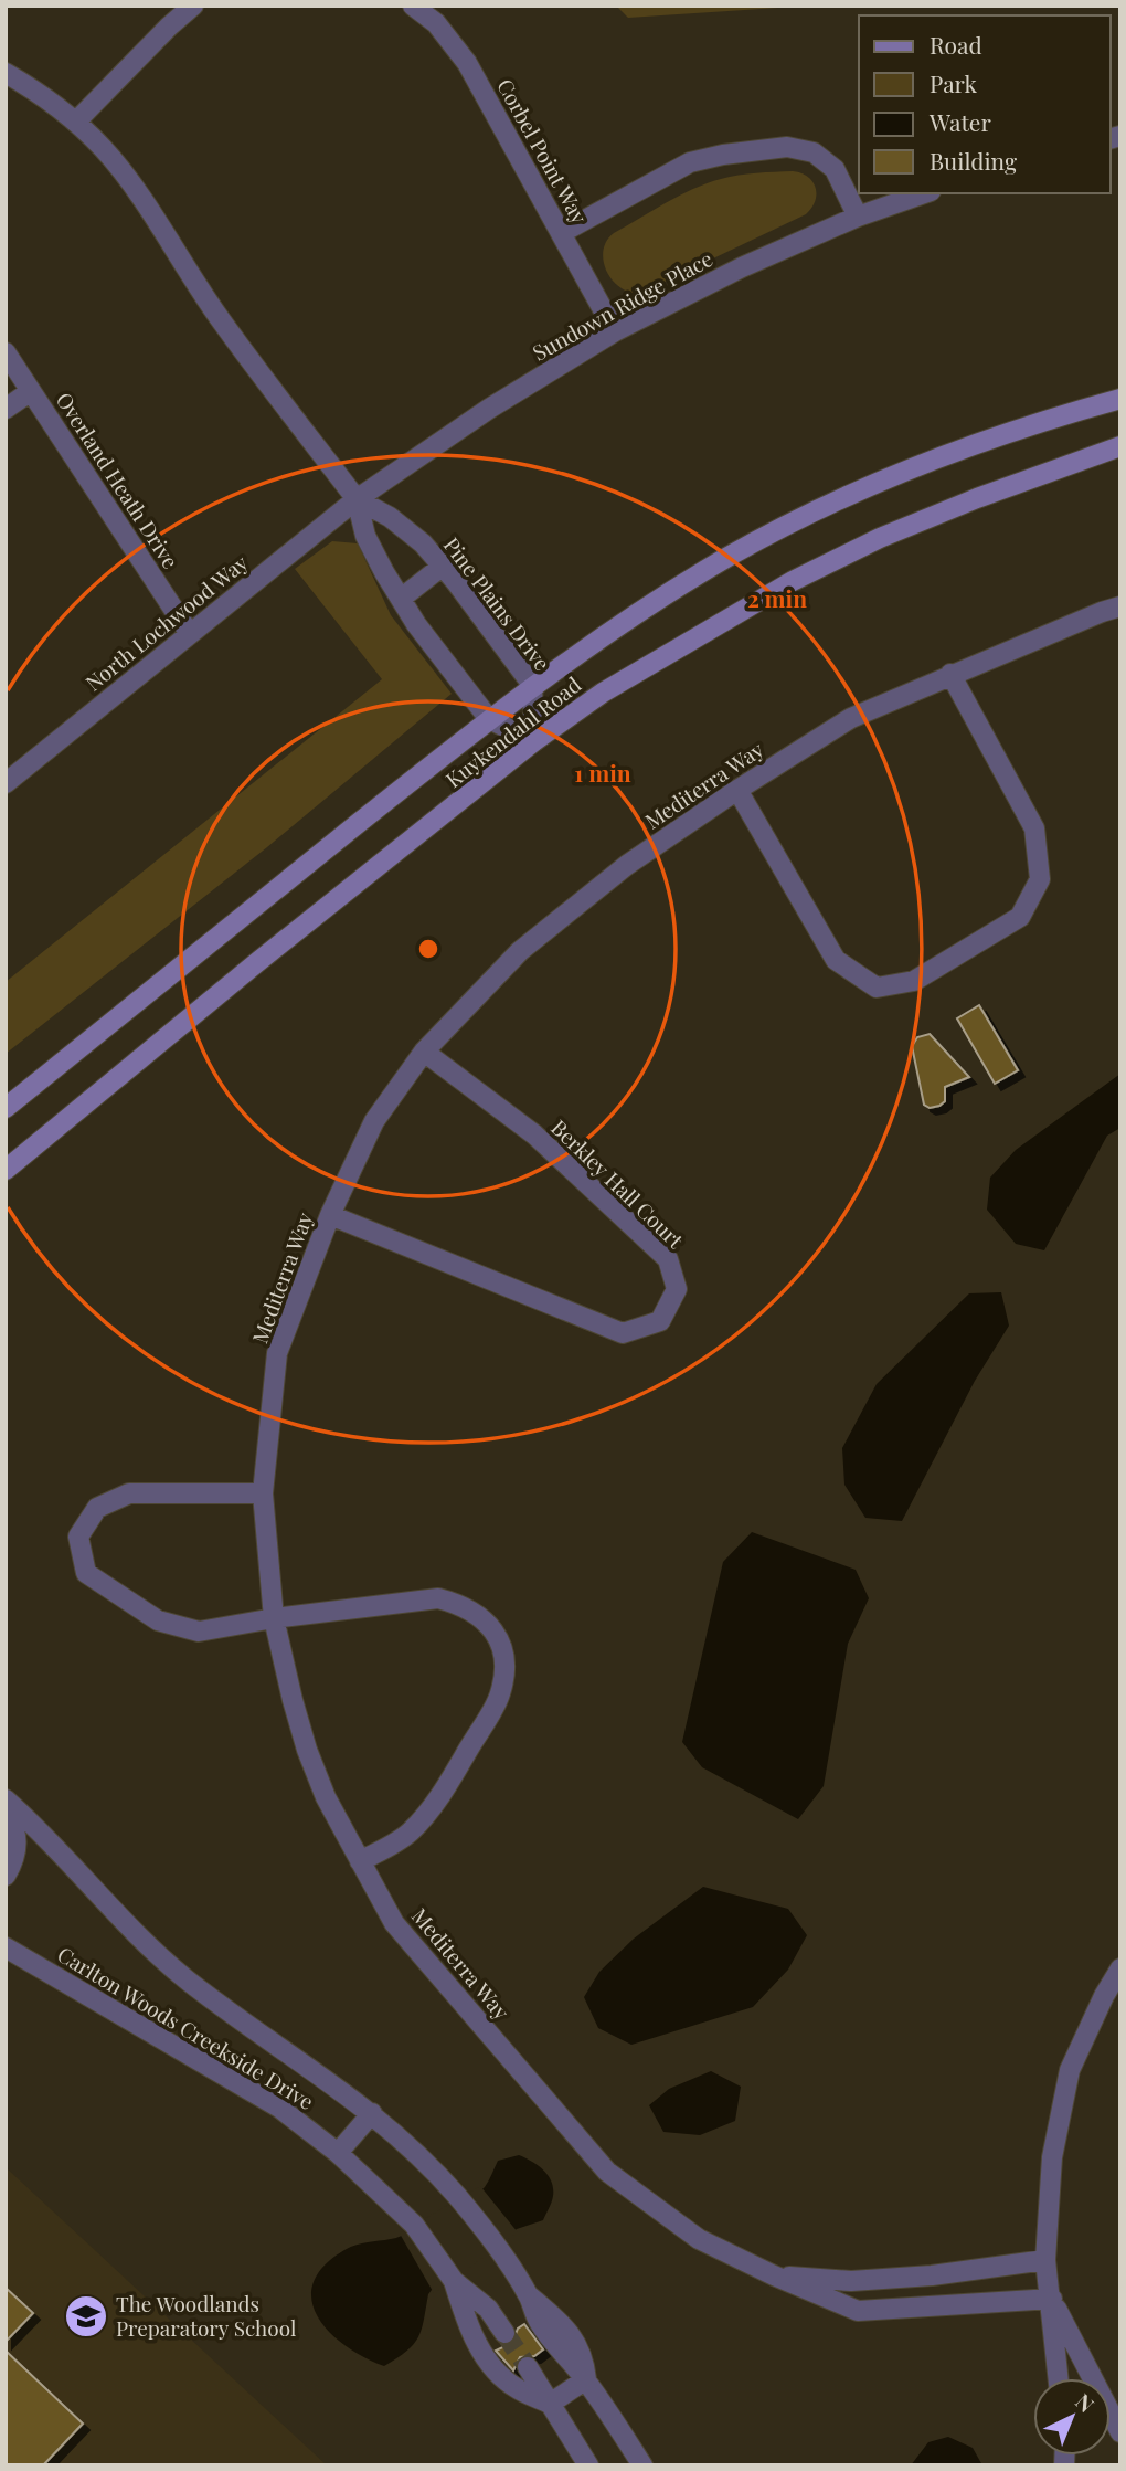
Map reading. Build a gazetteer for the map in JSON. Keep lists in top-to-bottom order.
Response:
{
  "streets": {
    "main road": ["Kuykendahl Road"],
    "street": [
      "Corbel Point Way",
      "Sundown Ridge Place",
      "Overland Heath Drive",
      "Pine Plains Drive",
      "North Lochwood Way",
      "Mediterra Way",
      "Berkley Hall Court",
      "Carlton Woods Creekside Drive"
    ]
  },
  "crossings": [
    ["Corbel Point Way", "Sundown Ridge Place"],
    ["Sundown Ridge Place", "Pine Plains Drive"],
    ["Sundown Ridge Place", "North Lochwood Way"],
    ["Overland Heath Drive", "North Lochwood Way"],
    ["Pine Plains Drive", "North Lochwood Way"],
    ["Pine Plains Drive", "Kuykendahl Road"],
    ["Mediterra Way", "Berkley Hall Court"]
  ],
  "places": {
    "school or university": ["The Woodlands Preparatory School"]
  },
  "legend": [
    "Road",
    "Park",
    "Water",
    "Building"
  ],
  "north": "top right",
  "rings": ["2 min", "1 min"]
}
